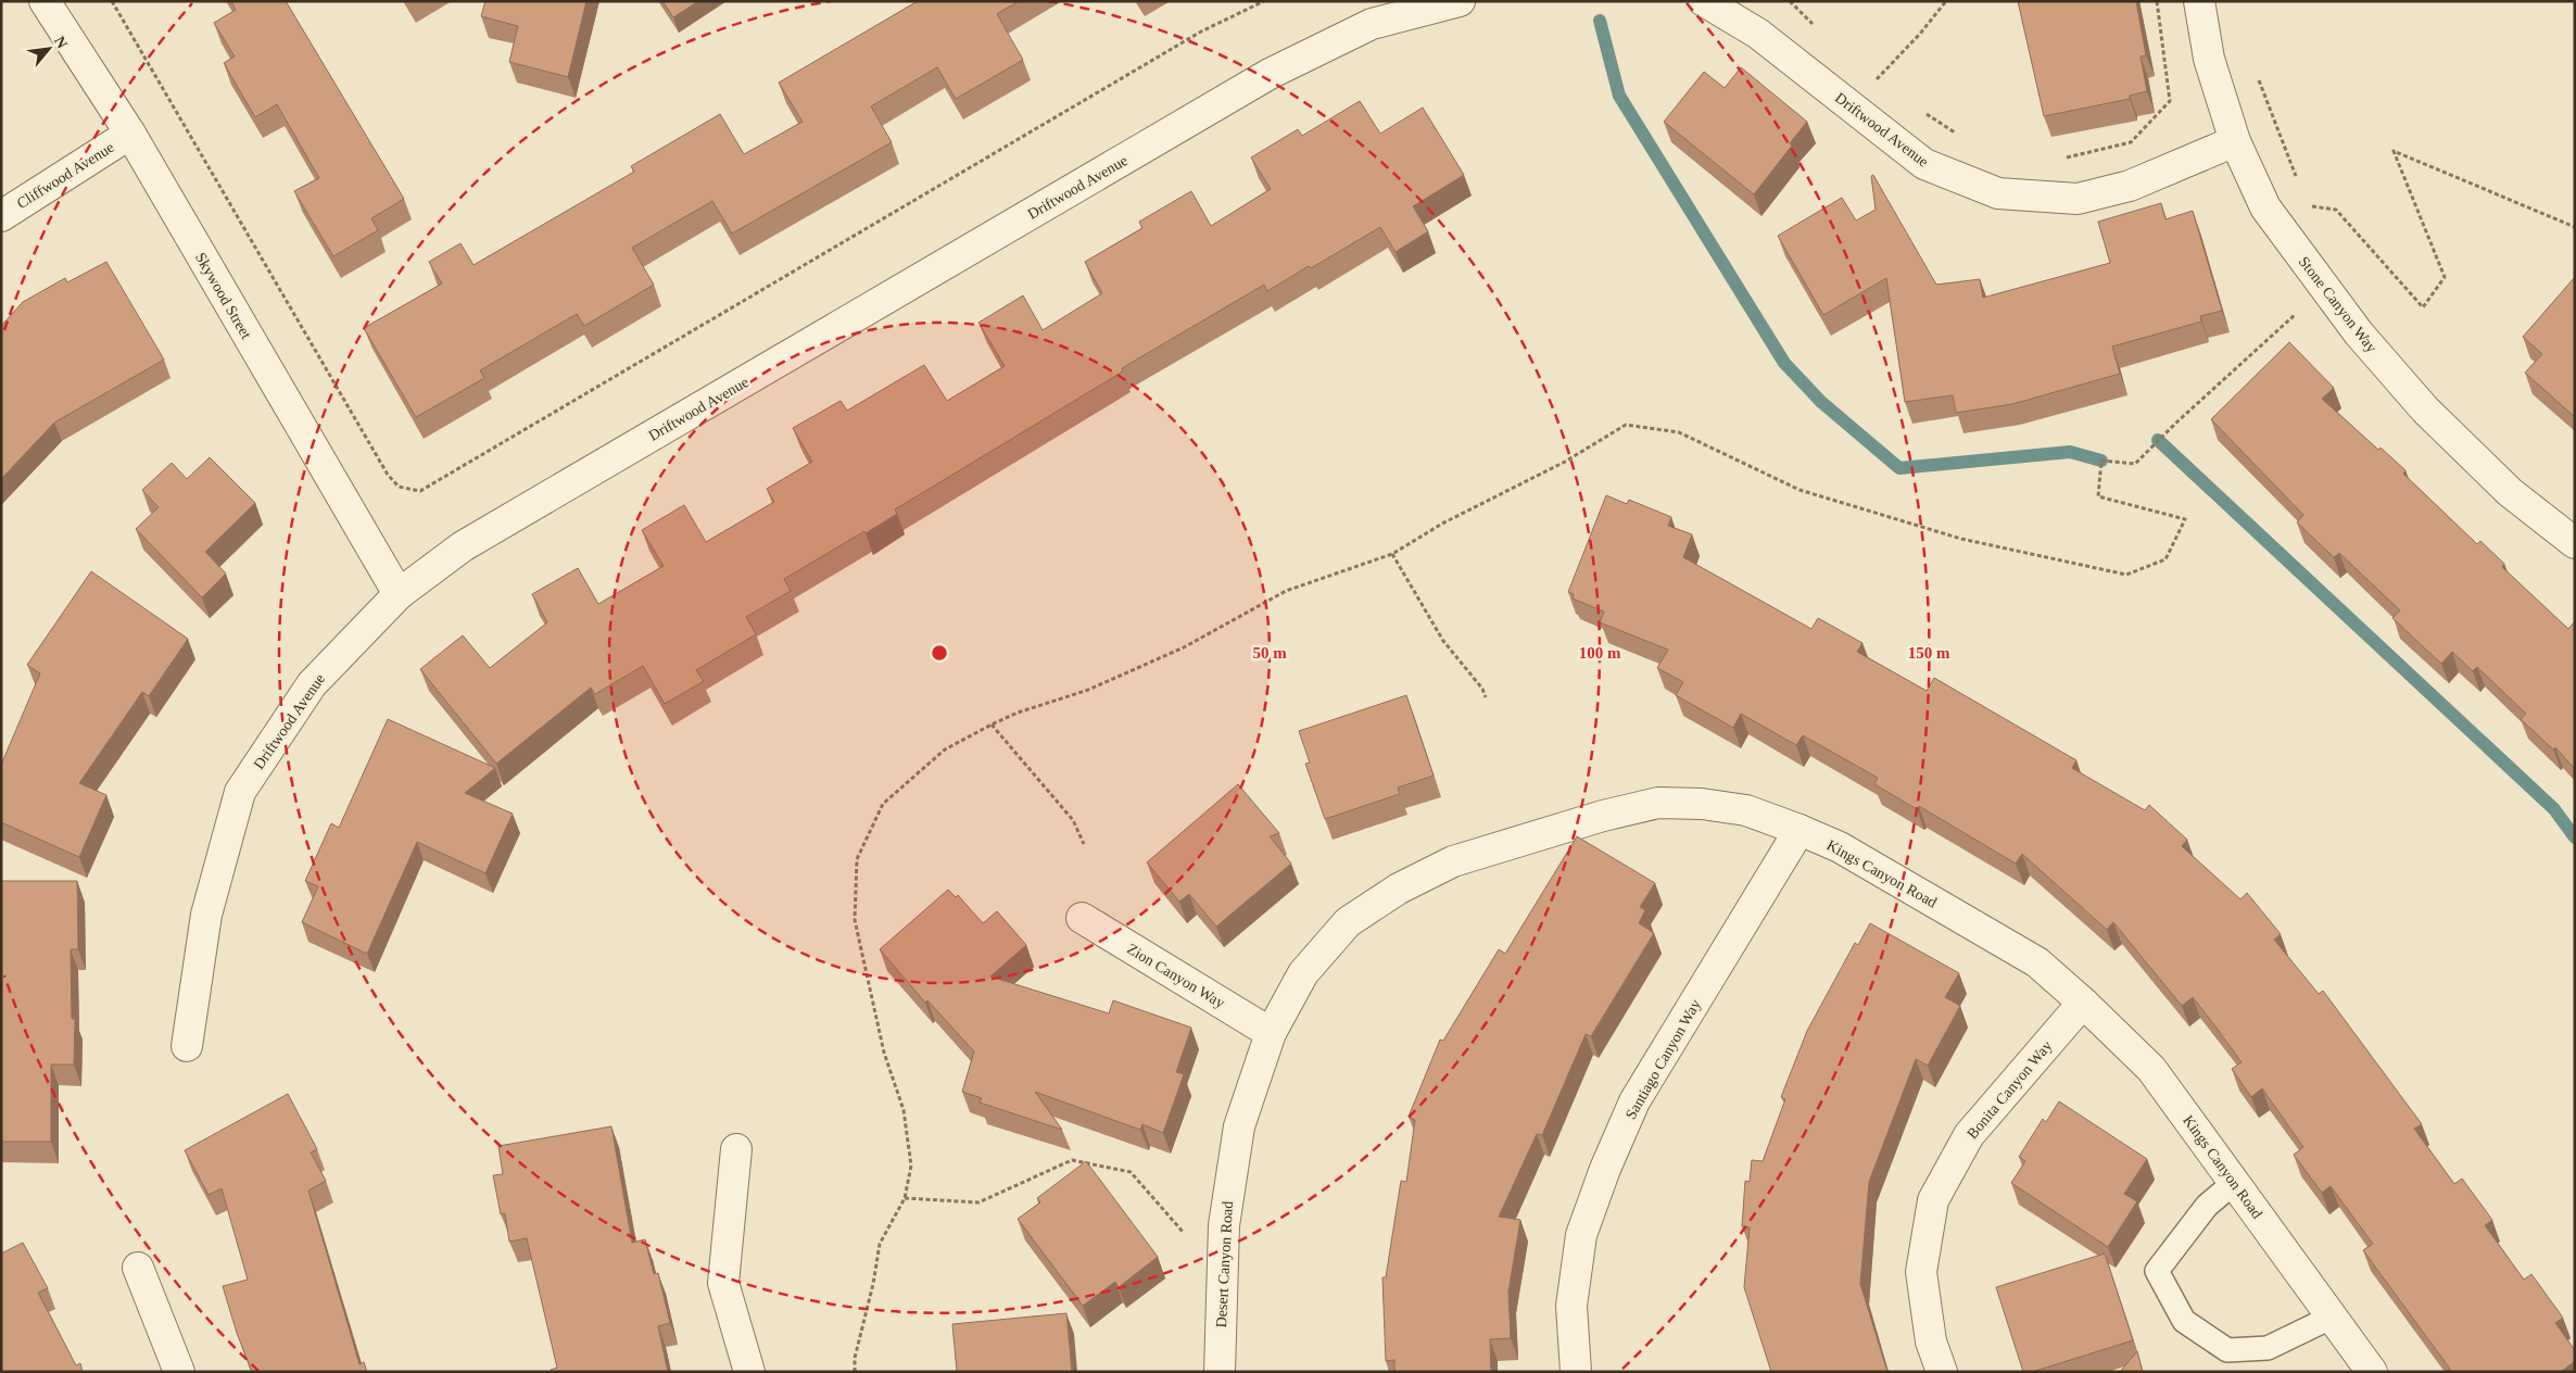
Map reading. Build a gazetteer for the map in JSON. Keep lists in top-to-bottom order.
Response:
{
  "streets": {
    "street": [
      "Driftwood Avenue",
      "Cliffwood Avenue",
      "Skywood Street",
      "Stone Canyon Way",
      "Kings Canyon Road",
      "Zion Canyon Way",
      "Santiago Canyon Way",
      "Bonita Canyon Way",
      "Desert Canyon Road"
    ]
  },
  "crossings": [
    ["Driftwood Avenue", "Skywood Street"],
    ["Driftwood Avenue", "Stone Canyon Way"],
    ["Cliffwood Avenue", "Skywood Street"],
    ["Kings Canyon Road", "Zion Canyon Way"],
    ["Kings Canyon Road", "Santiago Canyon Way"],
    ["Kings Canyon Road", "Bonita Canyon Way"],
    ["Kings Canyon Road", "Desert Canyon Road"],
    ["Zion Canyon Way", "Desert Canyon Road"]
  ],
  "north": "top right",
  "rings": ["50 m", "100 m", "150 m"]
}
